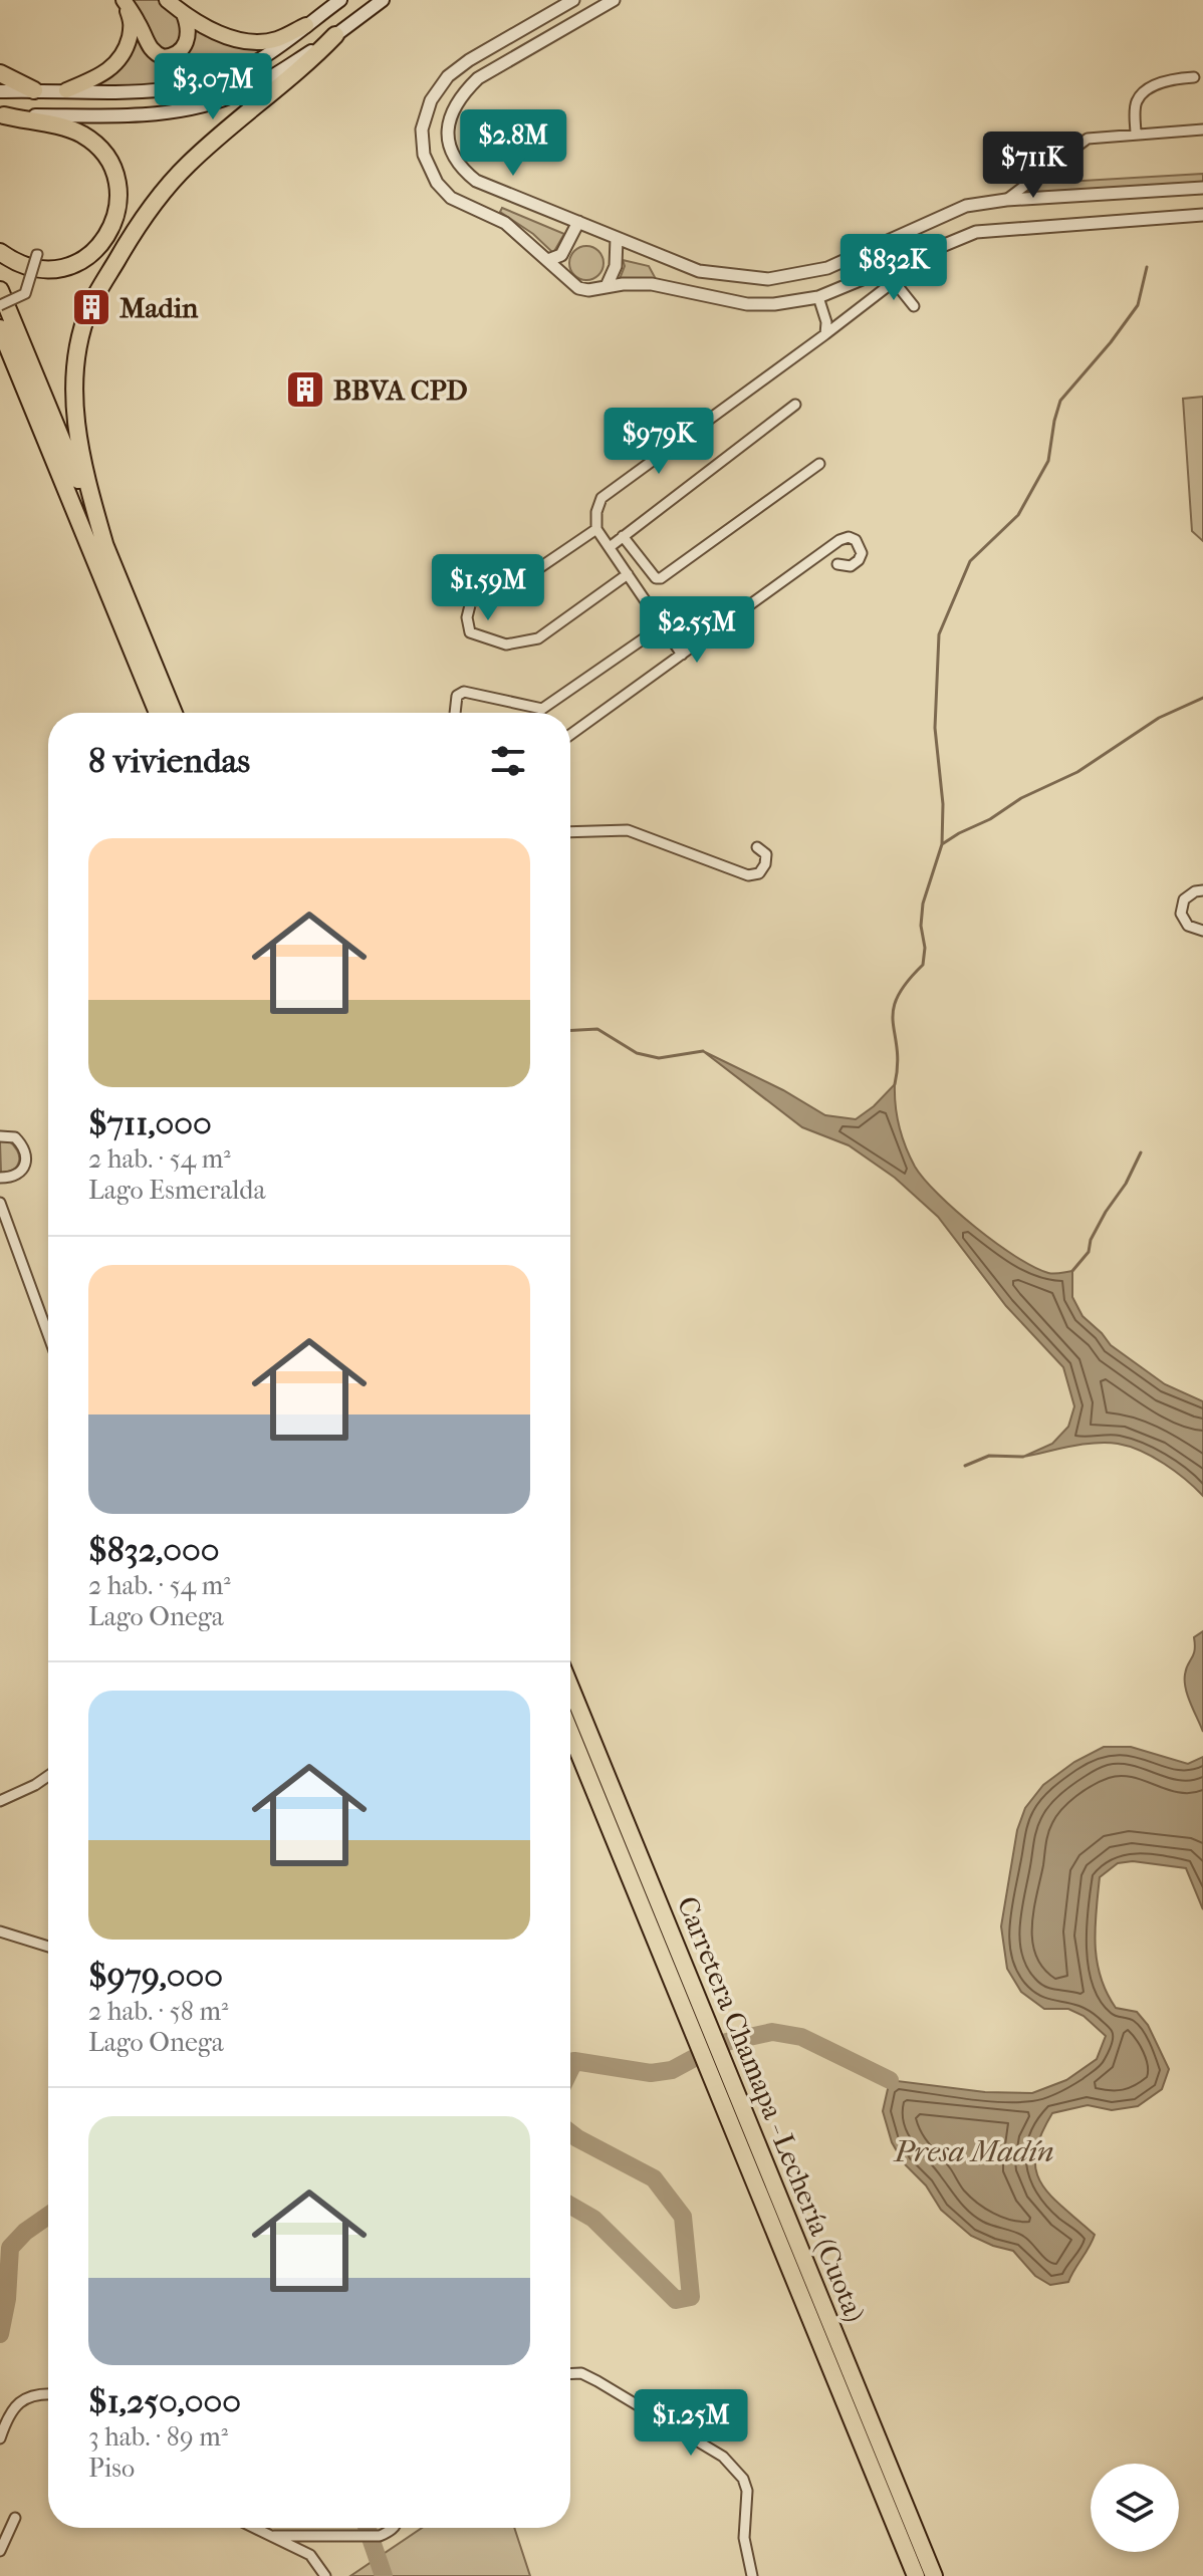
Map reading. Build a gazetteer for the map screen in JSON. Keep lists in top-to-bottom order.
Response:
{
  "streets": {
    "highway": ["Carretera Chamapa - Lechería (Cuota)"]
  },
  "water": ["Presa Madín"],
  "places": {
    "building": ["Madin", "BBVA CPD"]
  },
  "page": {
    "price": [
      "$3.07M",
      "$2.8M",
      "$711K",
      "$832K",
      "$979K",
      "$1.59M",
      "$2.55M",
      "$1.25M"
    ],
    "heading": "8 viviendas",
    "list": [
      {
        "name": "$711,000",
        "note": "2 hab. · 54 m² · Lago Esmeralda"
      },
      {
        "name": "$832,000",
        "note": "2 hab. · 54 m² · Lago Onega"
      },
      {
        "name": "$979,000",
        "note": "2 hab. · 58 m² · Lago Onega"
      },
      {
        "name": "$1,250,000",
        "note": "3 hab. · 89 m² · Piso"
      }
    ]
  }
}
